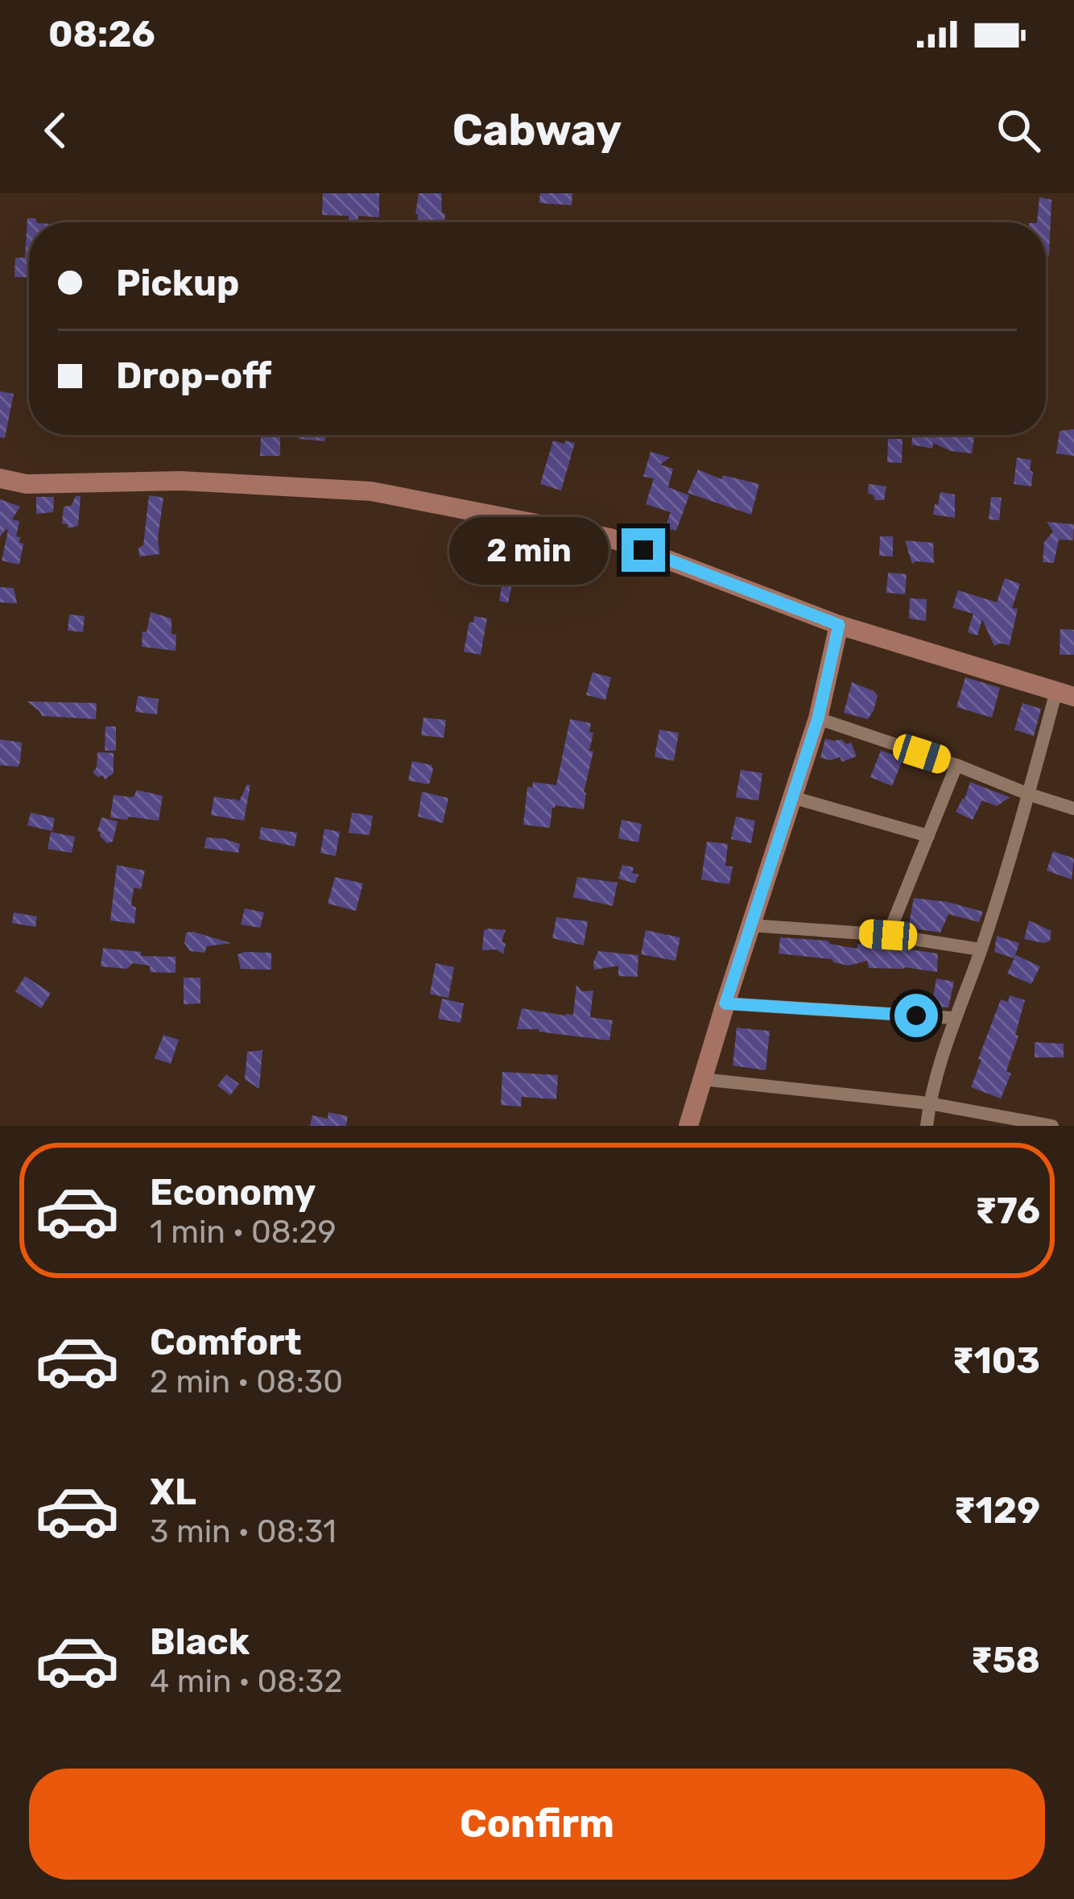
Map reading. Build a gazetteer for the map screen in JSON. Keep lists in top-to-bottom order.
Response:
{
  "page": {
    "status": "08:26",
    "header": "Cabway",
    "banner": ["Pickup", "Drop-off"],
    "bubble": "2 min",
    "list": [
      {
        "name": "Economy",
        "note": "1 min · 08:29",
        "value": "₹76"
      },
      {
        "name": "Comfort",
        "note": "2 min · 08:30",
        "value": "₹103"
      },
      {
        "name": "XL",
        "note": "3 min · 08:31",
        "value": "₹129"
      },
      {
        "name": "Black",
        "note": "4 min · 08:32",
        "value": "₹58"
      }
    ],
    "buttons": "Confirm"
  }
}
